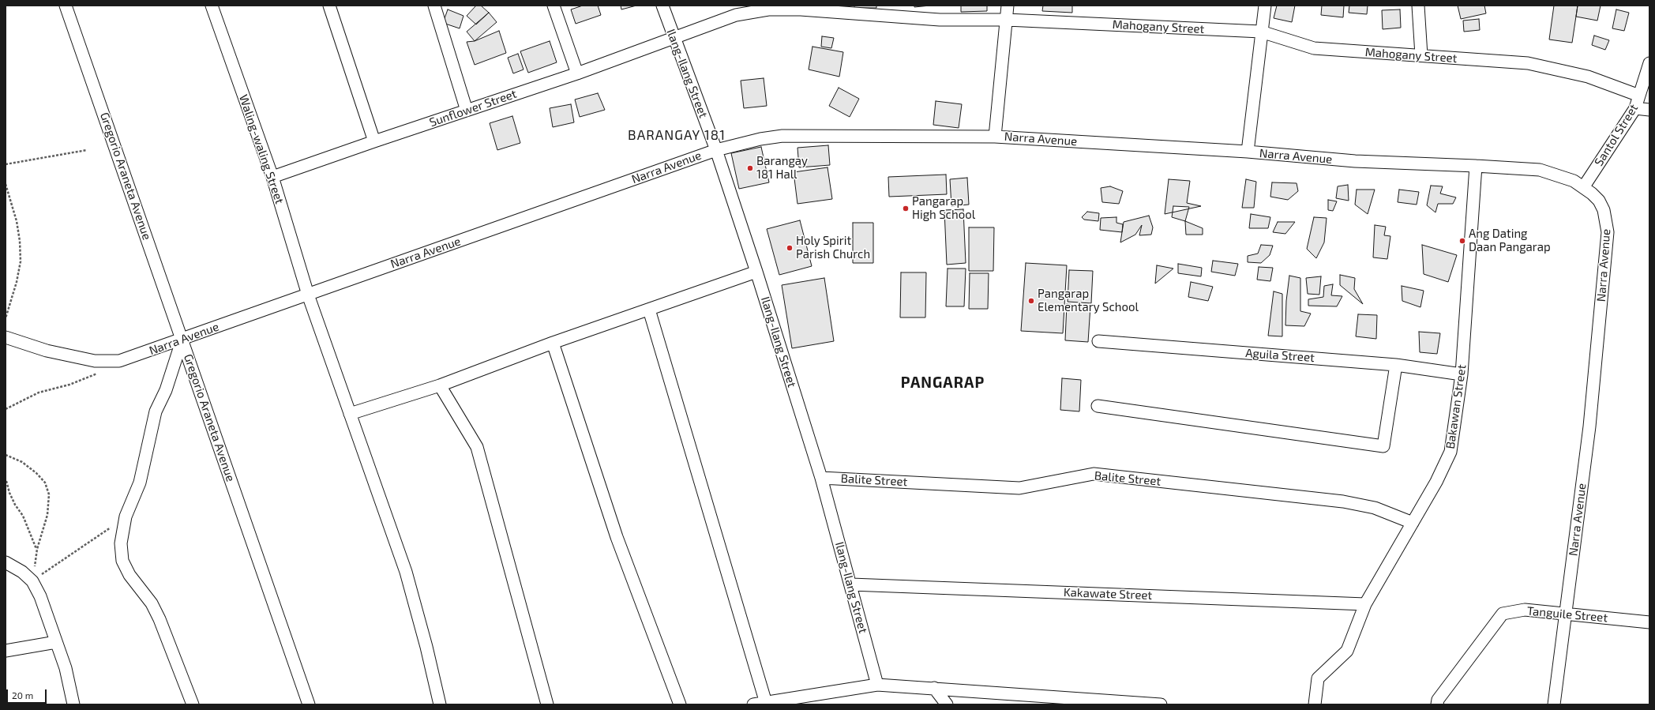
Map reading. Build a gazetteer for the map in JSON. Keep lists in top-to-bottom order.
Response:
{
  "streets": {
    "street": [
      "Mahogany Street",
      "Ilang-Ilang Street",
      "Sunflower Street",
      "Santol Street",
      "Narra Avenue",
      "Waling-waling Street",
      "Gregorio Araneta Avenue",
      "Aguila Street",
      "Bakawan Street",
      "Balite Street",
      "Kakawate Street",
      "Tanguile Street"
    ]
  },
  "crossings": [
    ["Mahogany Street", "Ilang-Ilang Street"],
    ["Mahogany Street", "Sunflower Street"],
    ["Mahogany Street", "Santol Street"],
    ["Ilang-Ilang Street", "Sunflower Street"],
    ["Ilang-Ilang Street", "Narra Avenue"],
    ["Ilang-Ilang Street", "Balite Street"],
    ["Ilang-Ilang Street", "Kakawate Street"],
    ["Sunflower Street", "Waling-waling Street"],
    ["Santol Street", "Narra Avenue"],
    ["Narra Avenue", "Waling-waling Street"],
    ["Narra Avenue", "Gregorio Araneta Avenue"],
    ["Narra Avenue", "Bakawan Street"],
    ["Narra Avenue", "Tanguile Street"],
    ["Aguila Street", "Bakawan Street"],
    ["Bakawan Street", "Balite Street"],
    ["Bakawan Street", "Kakawate Street"]
  ],
  "districts": ["BARANGAY 181", "PANGARAP"],
  "places": [
    "Barangay 181 Hall",
    "Pangarap High School",
    "Ang Dating Daan Pangarap",
    "Holy Spirit Parish Church",
    "Pangarap Elementary School"
  ],
  "scale_bar": "20 m"
}
